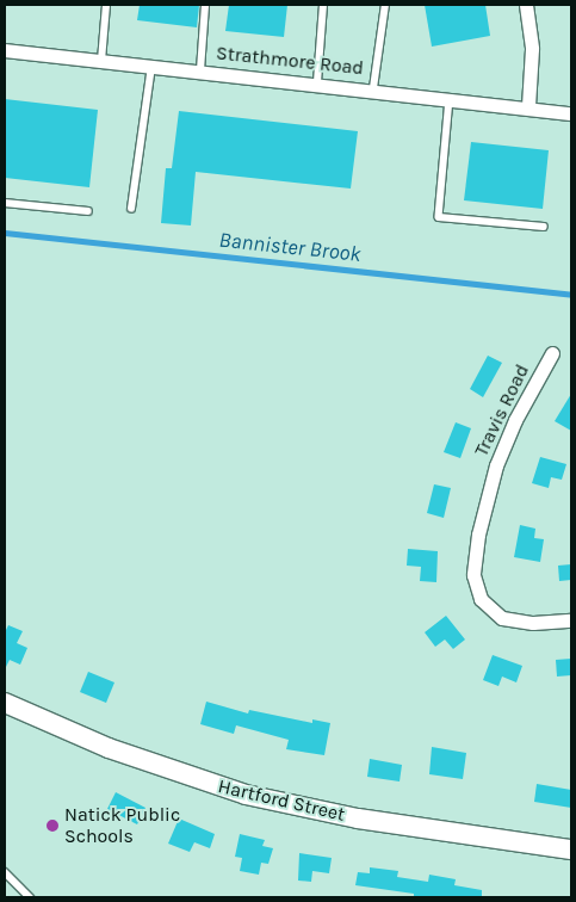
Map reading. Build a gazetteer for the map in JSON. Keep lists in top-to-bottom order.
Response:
{
  "streets": {
    "street": ["Strathmore Road", "Travis Road", "Hartford Street"]
  },
  "water": ["Bannister Brook"],
  "places": ["Natick Public Schools"]
}
